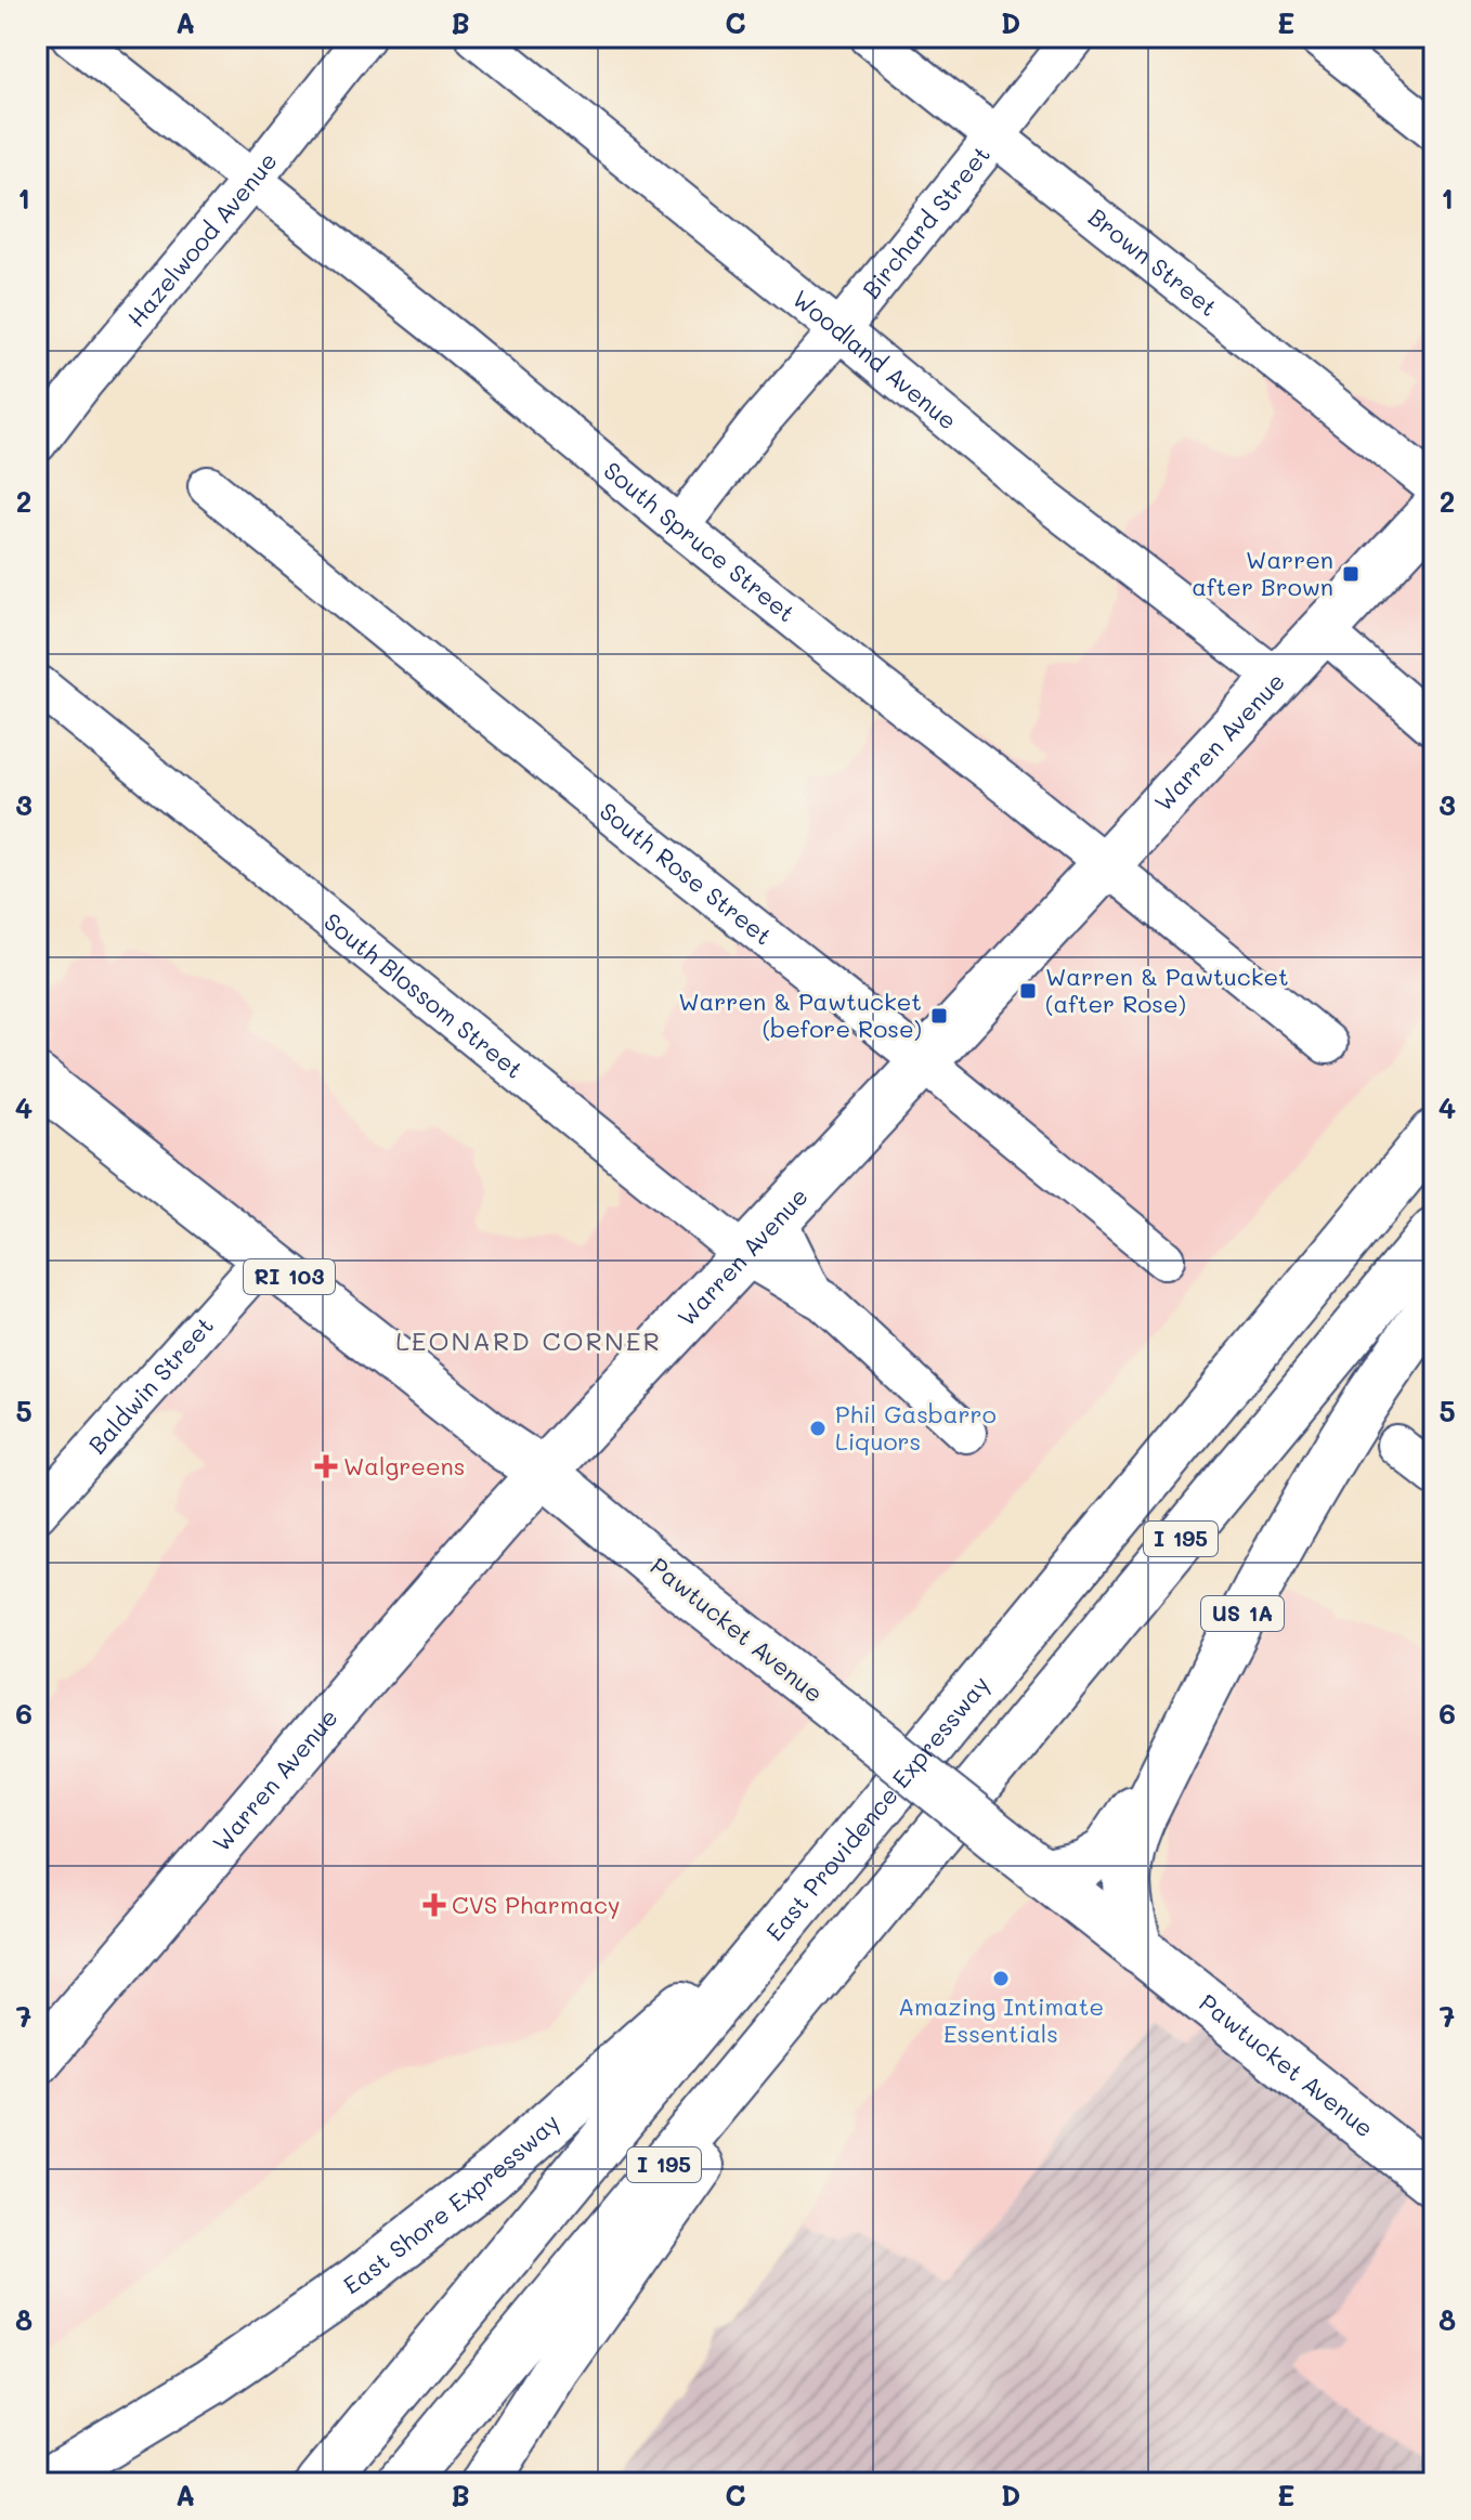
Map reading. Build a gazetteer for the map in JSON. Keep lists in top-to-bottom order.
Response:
{
  "streets": {
    "main road": [
      "Warren Avenue",
      "RI 103",
      "I 195",
      "US 1A",
      "Pawtucket Avenue",
      "East Providence Expressway",
      "East Shore Expressway"
    ],
    "street": [
      "Birchard Street",
      "Hazelwood Avenue",
      "Brown Street",
      "Woodland Avenue",
      "South Spruce Street",
      "South Rose Street",
      "South Blossom Street",
      "Baldwin Street"
    ]
  },
  "crossings": [
    ["Birchard Street", "Brown Street"],
    ["Birchard Street", "Woodland Avenue"],
    ["Birchard Street", "South Spruce Street"],
    ["Hazelwood Avenue", "South Spruce Street"],
    ["Woodland Avenue", "Warren Avenue"],
    ["South Spruce Street", "Warren Avenue"],
    ["Warren Avenue", "South Rose Street"],
    ["Warren Avenue", "South Blossom Street"],
    ["Warren Avenue", "Pawtucket Avenue"],
    ["Baldwin Street", "Pawtucket Avenue"],
    ["US 1A", "Pawtucket Avenue"],
    ["East Providence Expressway", "East Shore Expressway"]
  ],
  "districts": ["LEONARD CORNER"],
  "places": {
    "transit": ["Warren after Brown", "Warren & Pawtucket (after Rose)", "Warren & Pawtucket (before Rose)"],
    "other": ["Phil Gasbarro Liquors", "Amazing Intimate Essentials"],
    "health": ["Walgreens", "CVS Pharmacy"]
  },
  "grid": {
    "columns": [
      "A",
      "B",
      "C",
      "D",
      "E"
    ],
    "rows": [
      "1",
      "2",
      "3",
      "4",
      "5",
      "6",
      "7",
      "8"
    ]
  }
}
